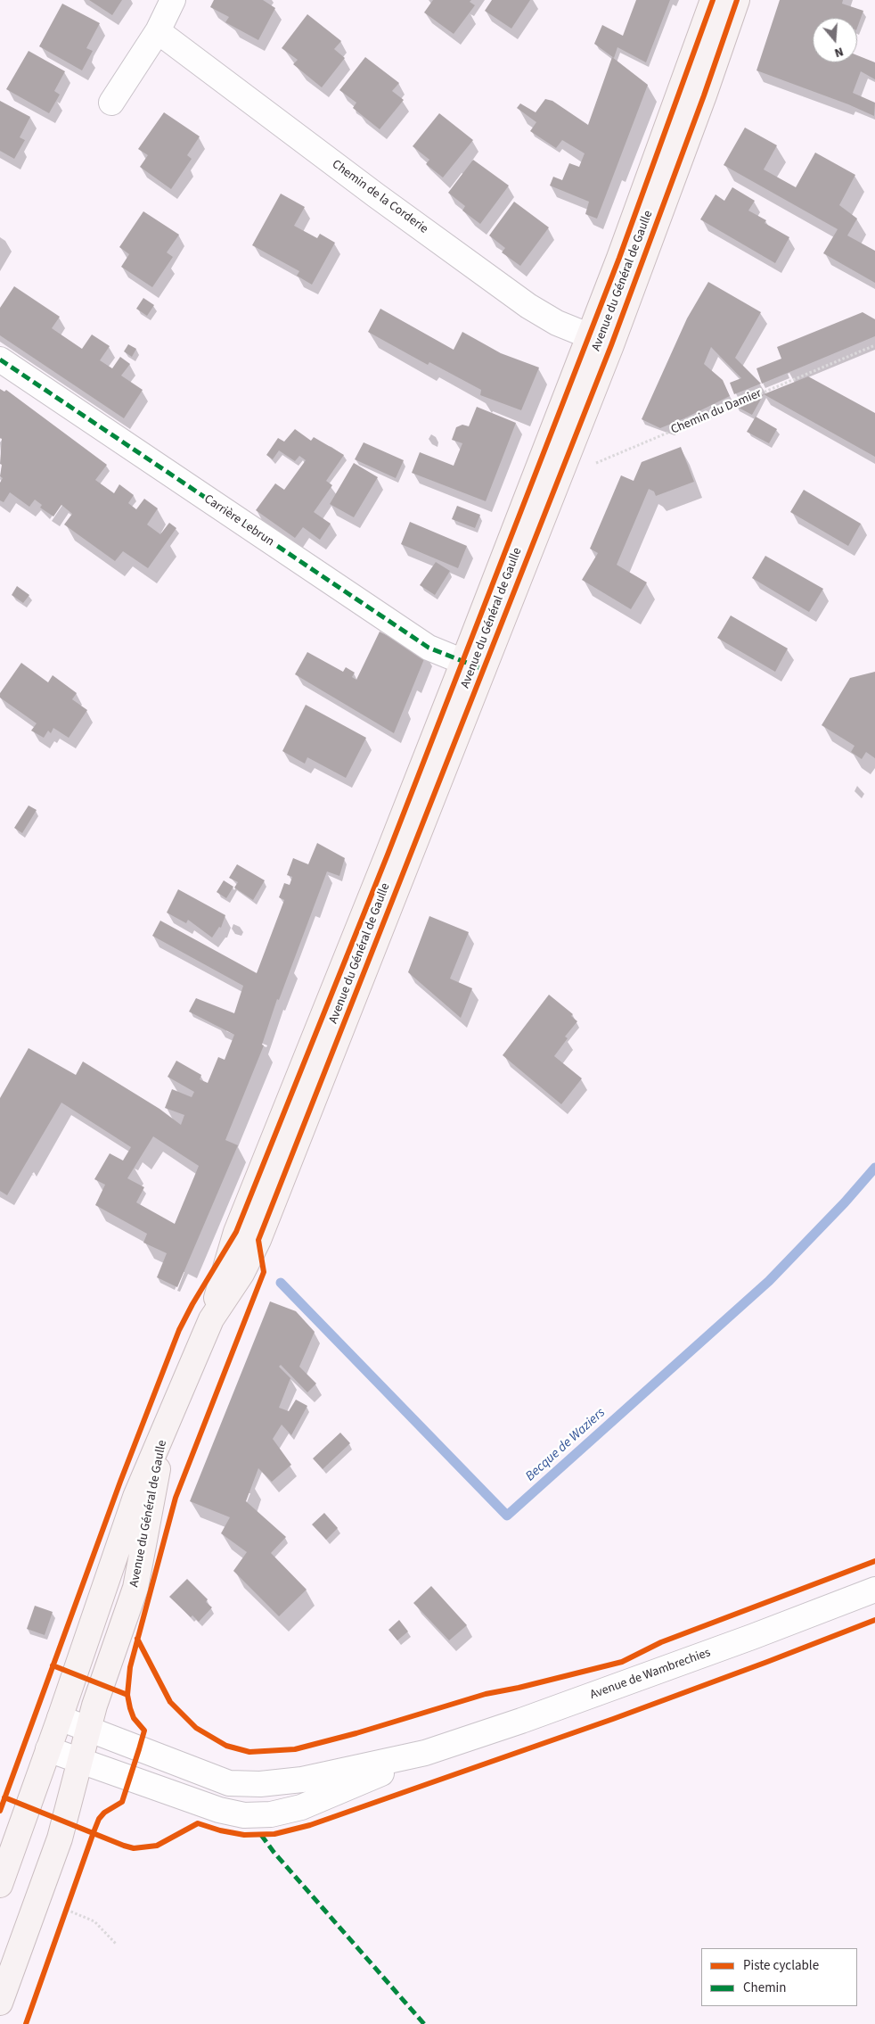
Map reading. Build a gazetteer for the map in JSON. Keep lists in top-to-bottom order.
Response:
{
  "streets": {
    "main road": [
      "Chemin de la Corderie",
      "Avenue du Général de Gaulle",
      "Carrière Lebrun",
      "Avenue de Wambrechies"
    ],
    "path": ["Chemin du Damier"]
  },
  "crossings": [
    ["Chemin de la Corderie", "Avenue du Général de Gaulle"],
    ["Avenue du Général de Gaulle", "Chemin du Damier"],
    ["Avenue du Général de Gaulle", "Carrière Lebrun"],
    ["Avenue du Général de Gaulle", "Avenue de Wambrechies"]
  ],
  "water": ["Becque de Waziers"],
  "legend": ["Piste cyclable", "Chemin"],
  "north": "bottom"
}
